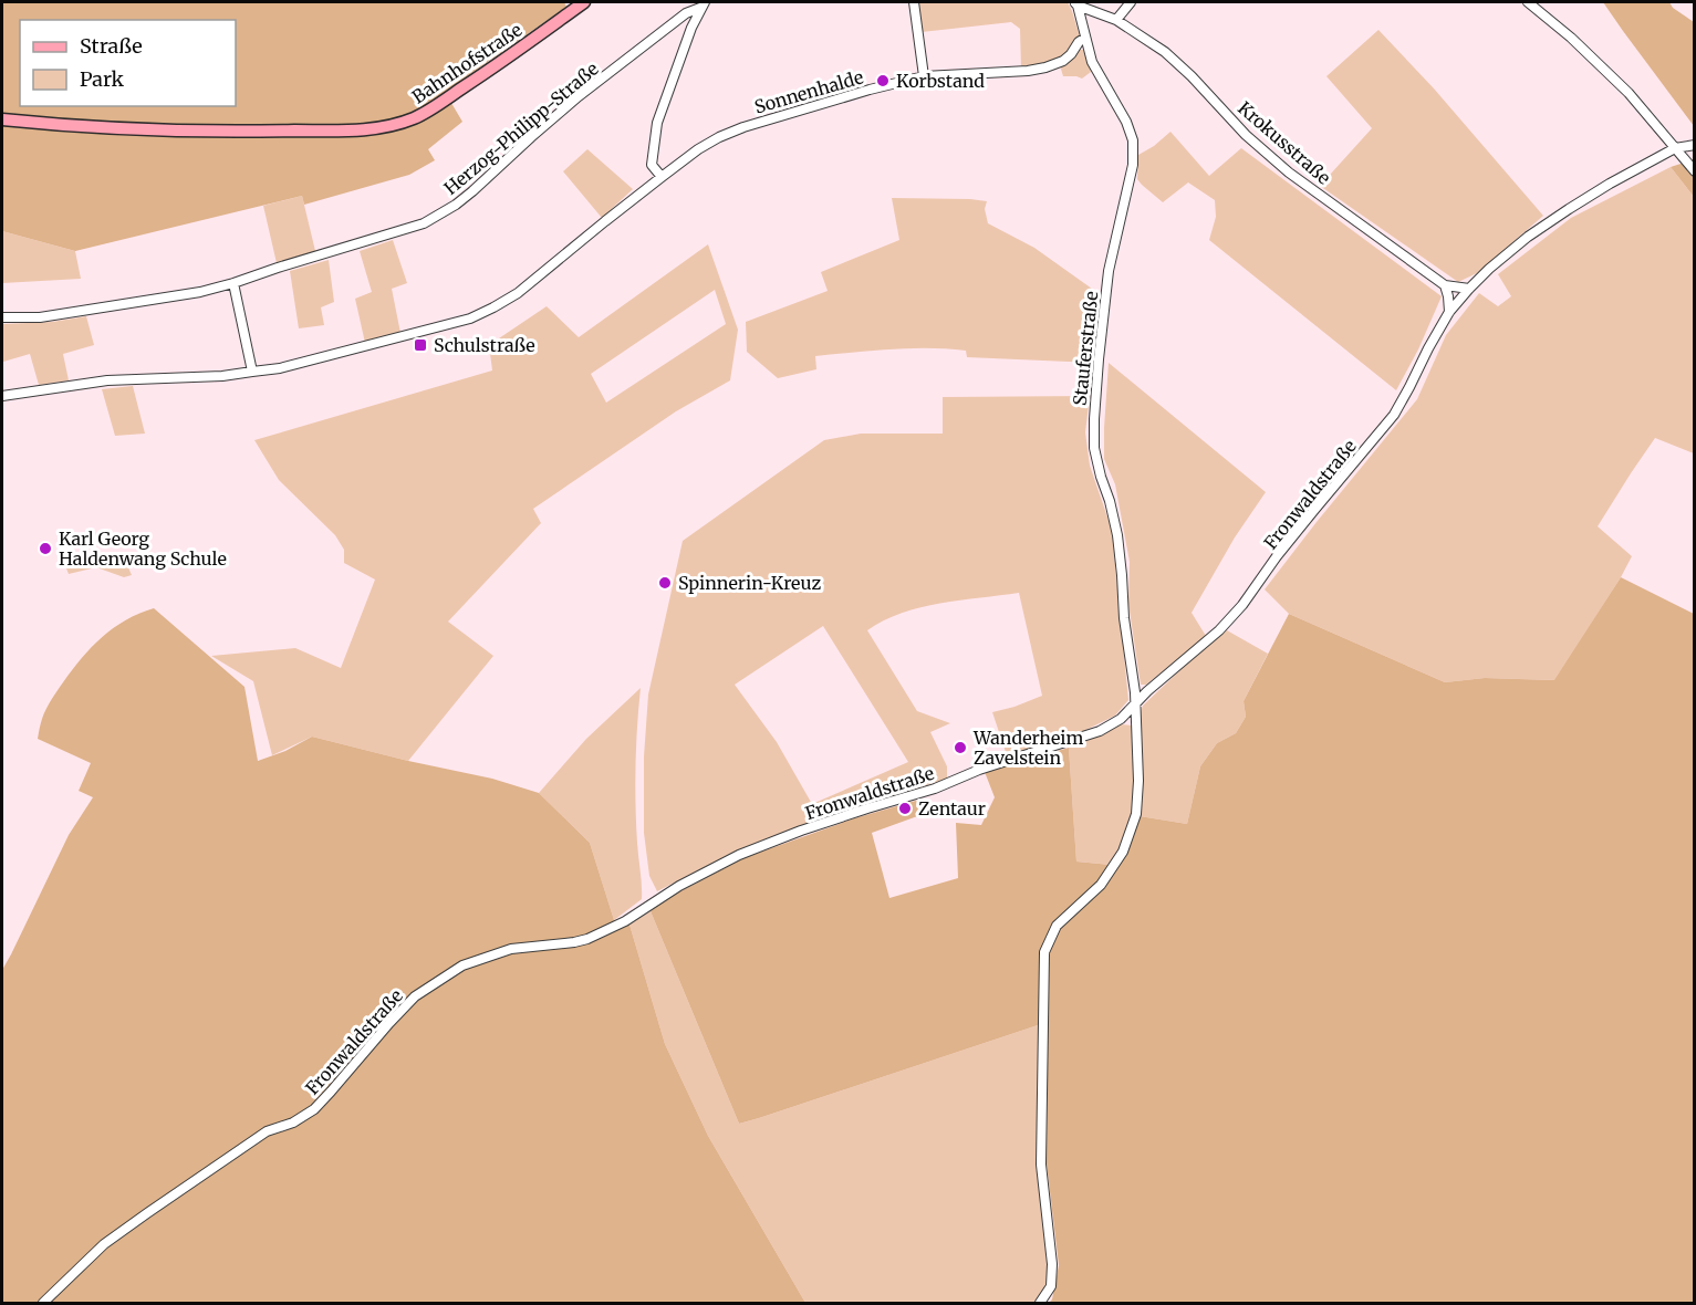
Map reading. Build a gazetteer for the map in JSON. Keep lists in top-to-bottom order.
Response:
{
  "streets": {
    "street": [
      "Bahnhofstraße",
      "Sonnenhalde",
      "Herzog-Philipp-Straße",
      "Krokusstraße",
      "Stauferstraße",
      "Fronwaldstraße"
    ]
  },
  "crossings": [
    ["Sonnenhalde", "Stauferstraße"],
    ["Krokusstraße", "Stauferstraße"],
    ["Krokusstraße", "Fronwaldstraße"],
    ["Stauferstraße", "Fronwaldstraße"]
  ],
  "places": {
    "other": [
      "Korbstand",
      "Karl Georg Haldenwang Schule",
      "Spinnerin-Kreuz",
      "Wanderheim Zavelstein",
      "Zentaur"
    ],
    "transit": ["Schulstraße"]
  },
  "legend": ["Straße", "Park"]
}
